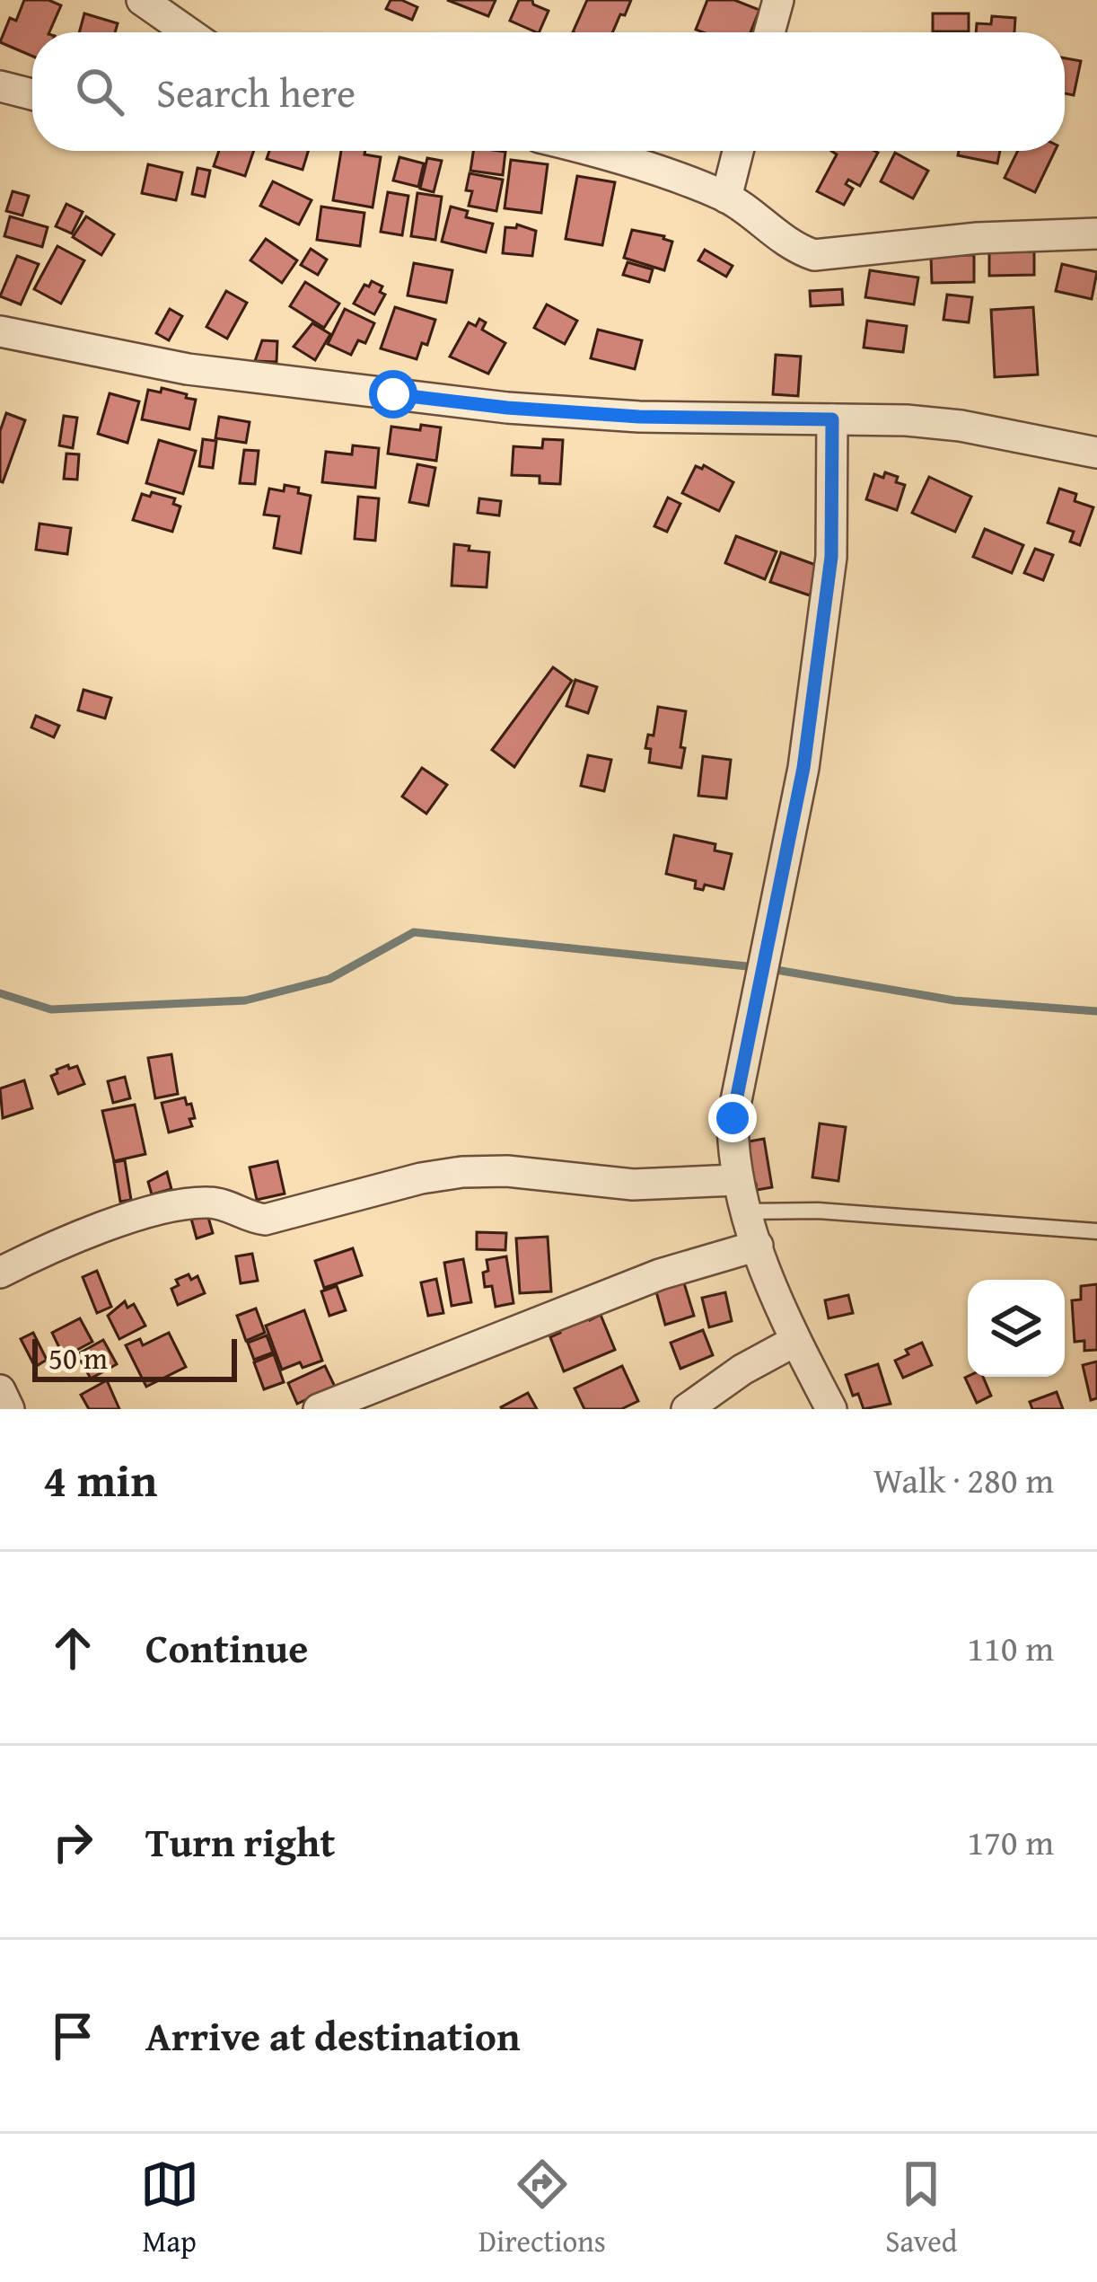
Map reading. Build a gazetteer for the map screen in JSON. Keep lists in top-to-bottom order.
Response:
{
  "scale_bar": "50 m",
  "page": {
    "search": "Search here",
    "scale": "50 m",
    "heading": ["4 min", "Walk · 280 m"],
    "list": [
      ["Continue", "110 m"],
      ["Turn right", "170 m"],
      "Arrive at destination"
    ],
    "nav": ["Map", "Directions", "Saved"]
  }
}
